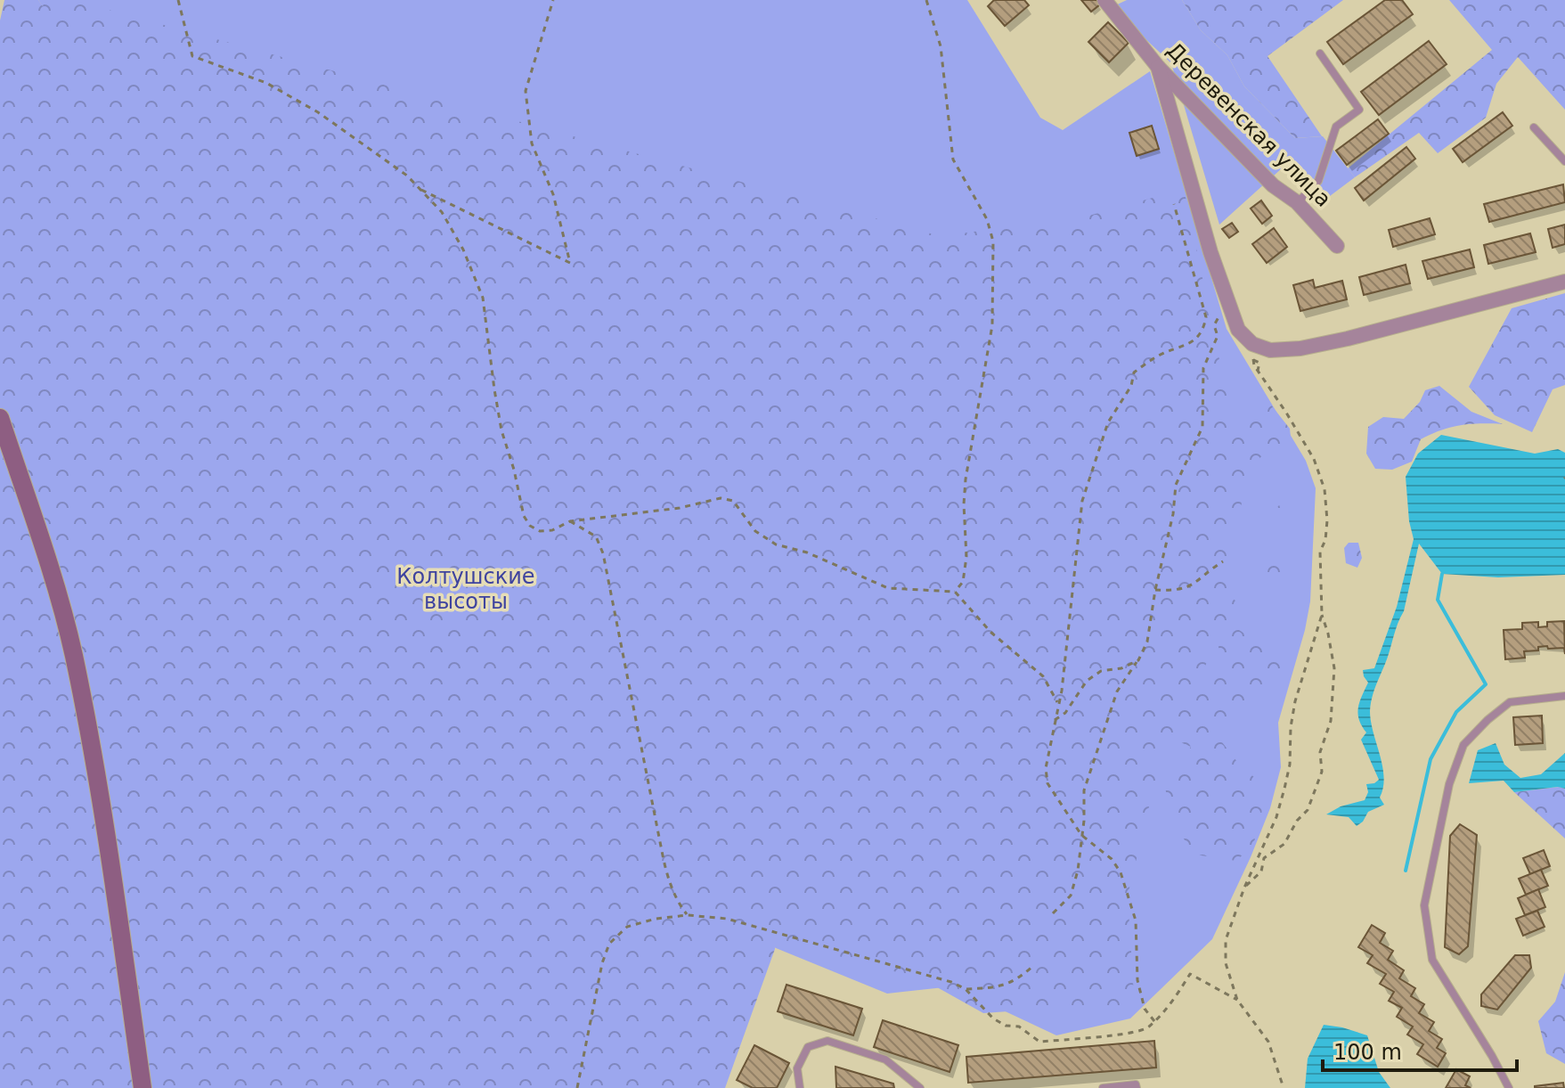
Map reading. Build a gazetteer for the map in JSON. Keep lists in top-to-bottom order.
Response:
{
  "streets": {
    "street": ["Деревенская улица"]
  },
  "parks": ["Колтушские высоты"],
  "scale_bar": "100 m"
}
